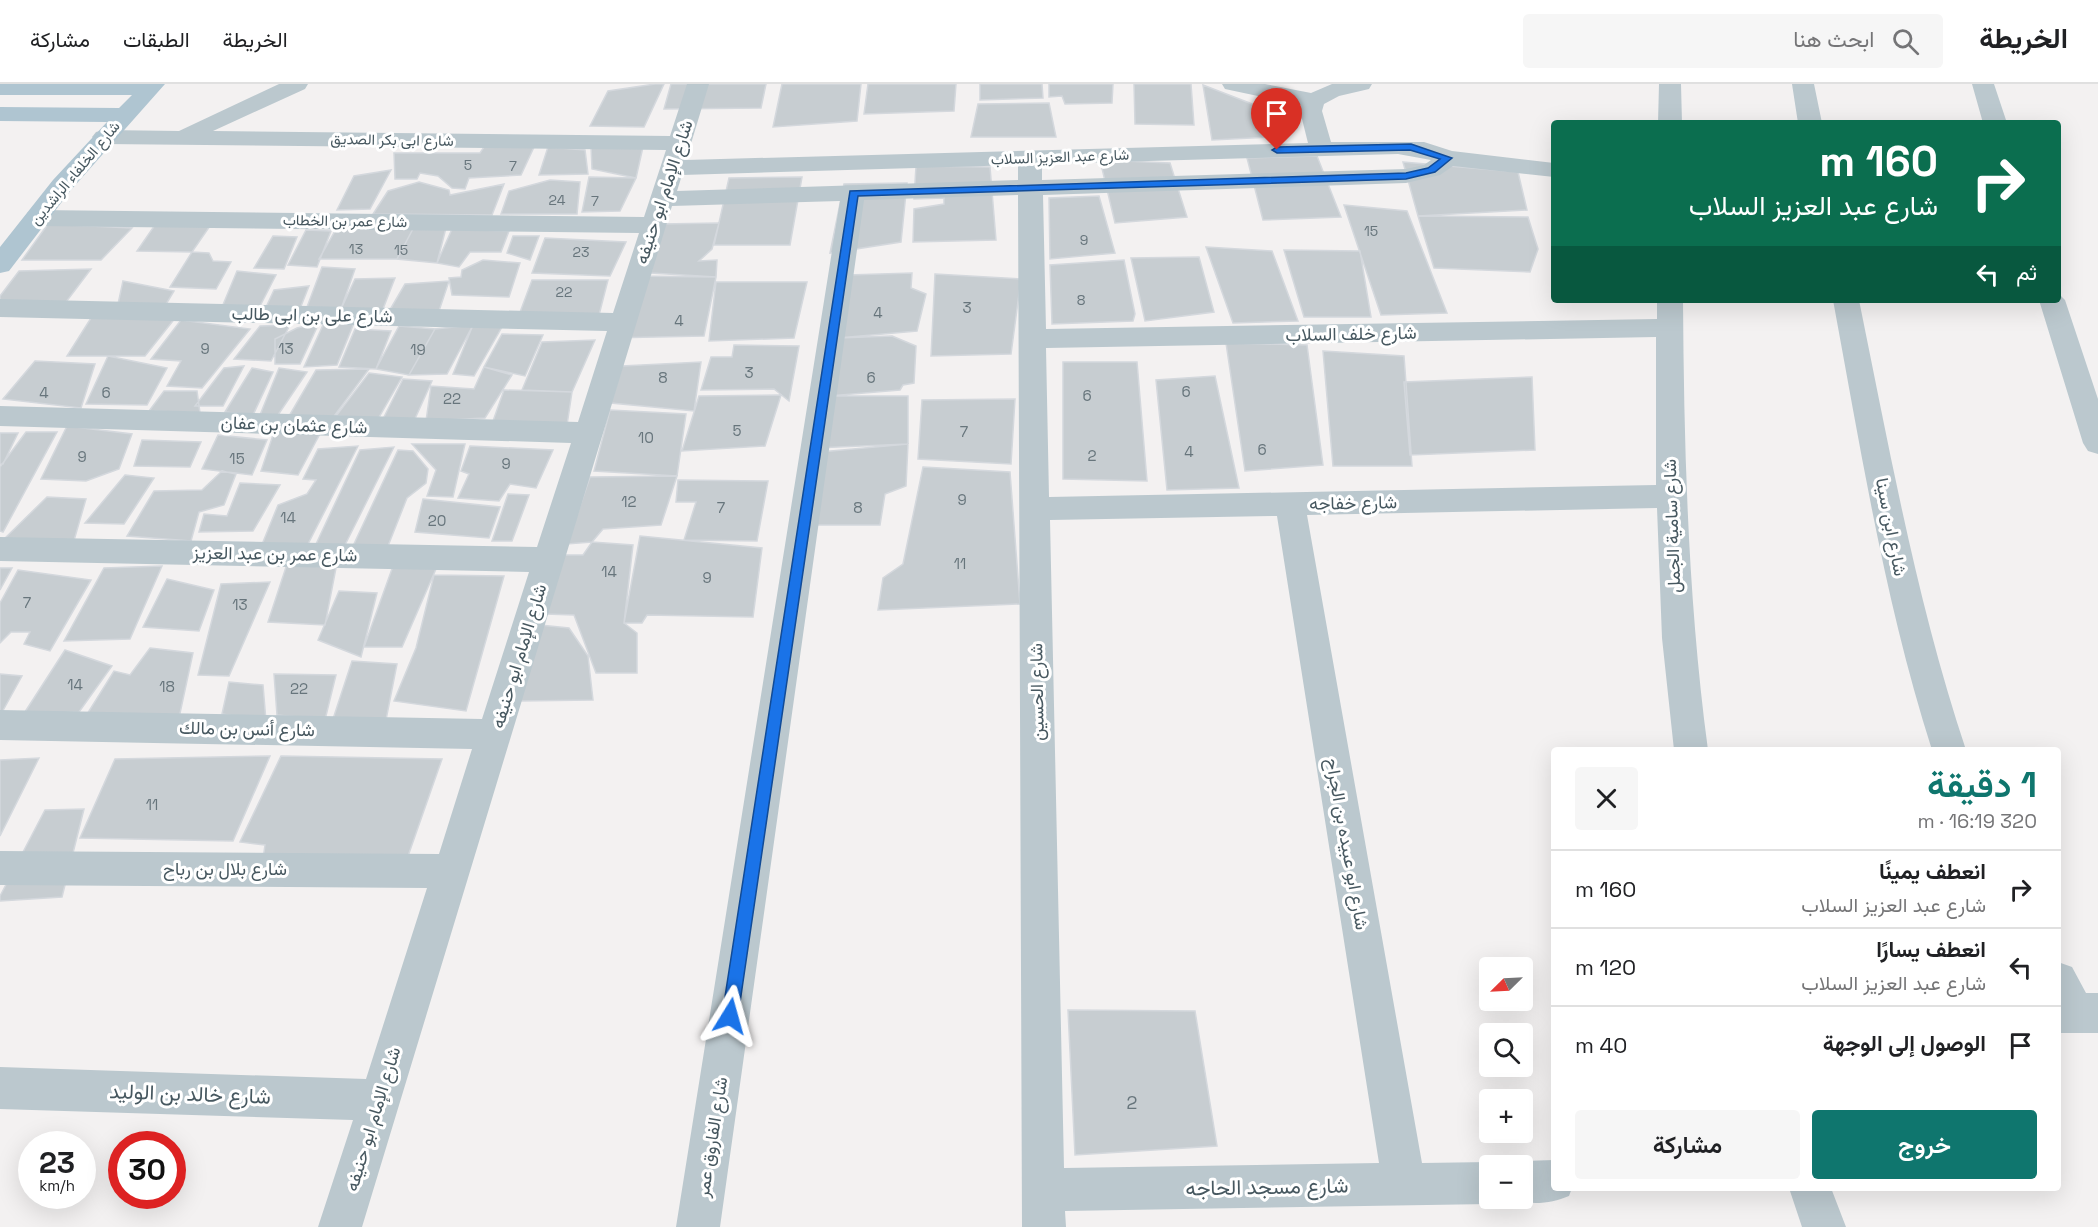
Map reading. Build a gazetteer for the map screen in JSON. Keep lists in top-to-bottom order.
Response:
{
  "streets": {
    "main road": ["شارع الخلفاء الراشدين"],
    "street": [
      "شارع ابى بكر الصديق",
      "شارع عبد العزيز السلاب",
      "شارع الإمام ابو حنيفه",
      "شارع عمر بن الخطاب",
      "شارع على بن ابى طالب",
      "شارع خلف السلاب",
      "شارع عثمان بن عفان",
      "شارع خفاجه",
      "شارع سامية الجمل",
      "شارع ابن سينا",
      "شارع عمر بن عبد العزيز",
      "شارع الحسين",
      "شارع أنس بن مالك",
      "شارع ابو عبيده بن الجراح",
      "شارع بلال بن رباح",
      "شارع خالد بن الوليد",
      "شارع الفاروق عمر",
      "شارع مسجد الحاجه"
    ]
  },
  "crossings": [
    ["شارع ابى بكر الصديق", "شارع عبد العزيز السلاب"],
    ["شارع ابى بكر الصديق", "شارع الخلفاء الراشدين"],
    ["شارع ابى بكر الصديق", "شارع الإمام ابو حنيفه"],
    ["شارع عبد العزيز السلاب", "شارع الإمام ابو حنيفه"],
    ["شارع عبد العزيز السلاب", "شارع عمر بن الخطاب"],
    ["شارع عبد العزيز السلاب", "شارع الحسين"],
    ["شارع عبد العزيز السلاب", "شارع الفاروق عمر"],
    ["شارع الخلفاء الراشدين", "شارع عمر بن الخطاب"],
    ["شارع الإمام ابو حنيفه", "شارع عمر بن الخطاب"],
    ["شارع الإمام ابو حنيفه", "شارع على بن ابى طالب"],
    ["شارع الإمام ابو حنيفه", "شارع عثمان بن عفان"],
    ["شارع الإمام ابو حنيفه", "شارع عمر بن عبد العزيز"],
    ["شارع الإمام ابو حنيفه", "شارع أنس بن مالك"],
    ["شارع الإمام ابو حنيفه", "شارع بلال بن رباح"],
    ["شارع الإمام ابو حنيفه", "شارع خالد بن الوليد"],
    ["شارع خلف السلاب", "شارع سامية الجمل"],
    ["شارع خلف السلاب", "شارع الحسين"],
    ["شارع خفاجه", "شارع سامية الجمل"],
    ["شارع خفاجه", "شارع الحسين"],
    ["شارع خفاجه", "شارع ابو عبيده بن الجراح"],
    ["شارع الحسين", "شارع مسجد الحاجه"],
    ["شارع ابو عبيده بن الجراح", "شارع مسجد الحاجه"]
  ],
  "house_numbers": [
    "5",
    "7",
    "24",
    "7",
    "15",
    "9",
    "13",
    "15",
    "23",
    "22",
    "8",
    "3",
    "4",
    "4",
    "9",
    "13",
    "19",
    "3",
    "8",
    "6",
    "6",
    "4",
    "6",
    "6",
    "22",
    "5",
    "7",
    "10",
    "6",
    "4",
    "2",
    "9",
    "15",
    "9",
    "9",
    "12",
    "7",
    "8",
    "14",
    "20",
    "11",
    "14",
    "9",
    "7",
    "13",
    "14",
    "18",
    "22",
    "11",
    "2"
  ],
  "north": "bottom left",
  "page": {
    "header": "الخريطة",
    "search": "ابحث هنا",
    "nav": ["الخريطة", "الطبقات", "مشاركة"],
    "turn": ["160 m", "شارع عبد العزيز السلاب"],
    "then": "ثم",
    "heading": ["1 دقيقة", "320 m · 16:19"],
    "list": [
      {
        "name": "انعطف يمينًا",
        "note": "شارع عبد العزيز السلاب",
        "value": "160 m"
      },
      {
        "name": "انعطف يسارًا",
        "note": "شارع عبد العزيز السلاب",
        "value": "120 m"
      },
      {
        "name": "الوصول إلى الوجهة",
        "value": "40 m"
      }
    ],
    "map_buttons": ["+", "−"],
    "buttons": ["خروج", "مشاركة"],
    "speed": "23 km/h",
    "limit": "30"
  }
}
